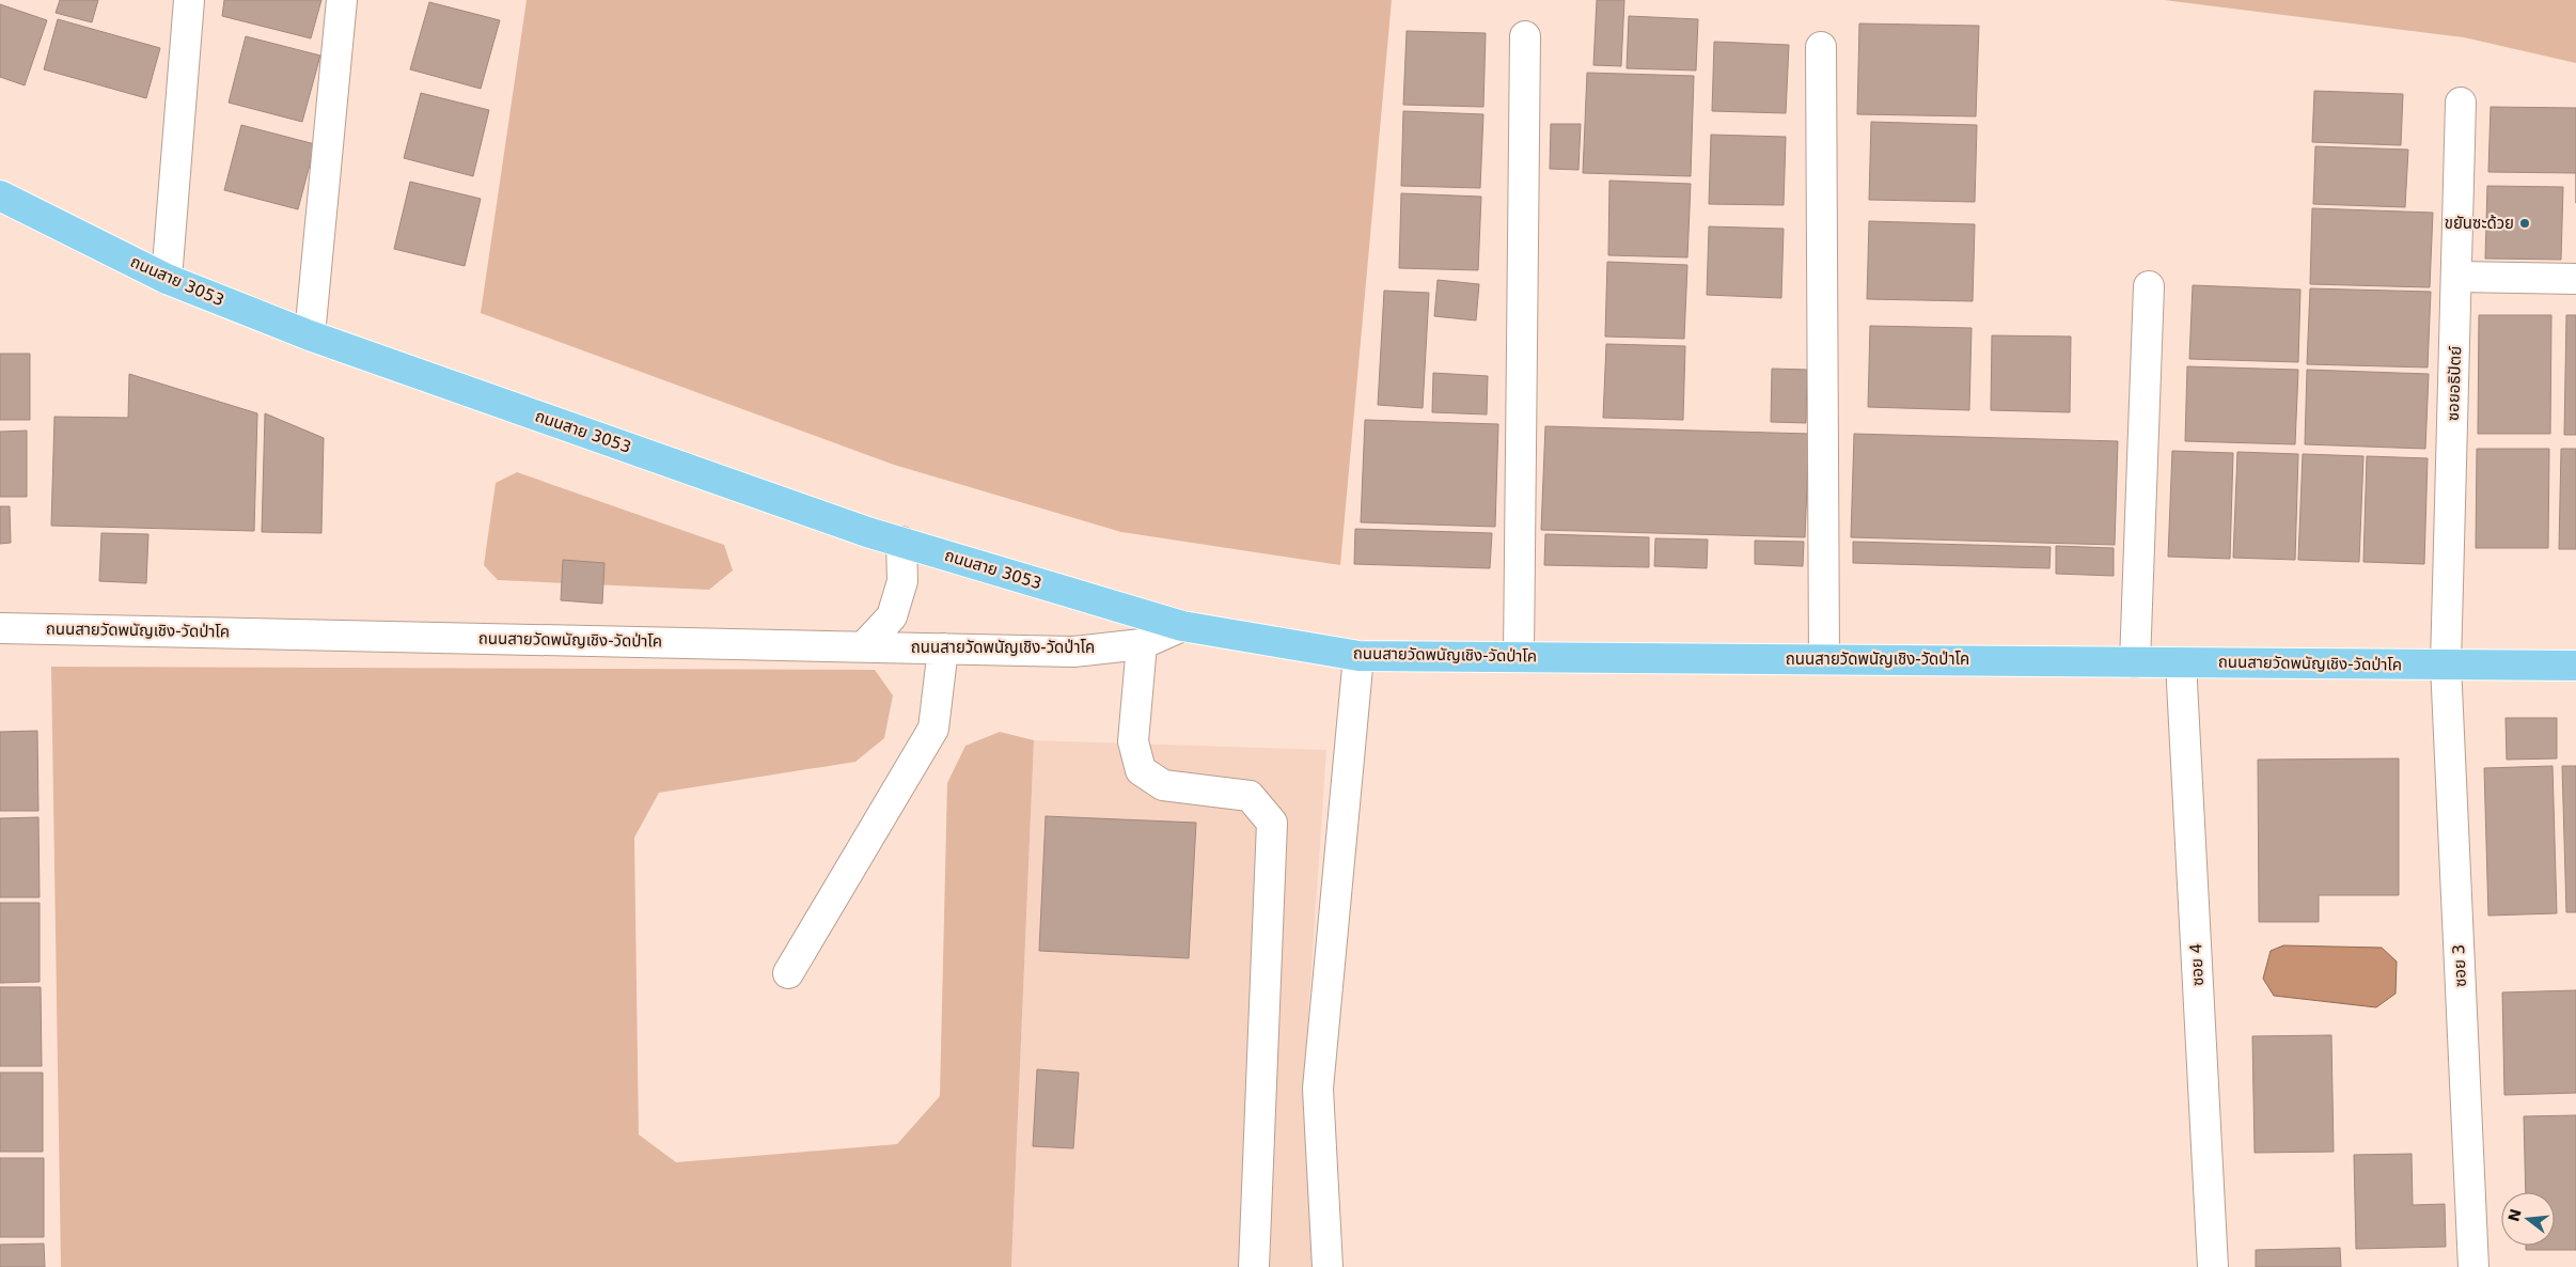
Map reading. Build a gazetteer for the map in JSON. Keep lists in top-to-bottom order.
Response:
{
  "streets": {
    "main road": ["ถนนสาย 3053", "ถนนสายวัดพนัญเชิง-วัดป่าโค"],
    "street": ["ซอยอธิปัตย์", "ซอย 4", "ซอย 3"]
  },
  "crossings": [
    ["ถนนสาย 3053", "ถนนสายวัดพนัญเชิง-วัดป่าโค"],
    ["ซอยอธิปัตย์", "ถนนสายวัดพนัญเชิง-วัดป่าโค"],
    ["ซอยอธิปัตย์", "ซอย 3"],
    ["ถนนสายวัดพนัญเชิง-วัดป่าโค", "ซอย 4"],
    ["ถนนสายวัดพนัญเชิง-วัดป่าโค", "ซอย 3"]
  ],
  "places": ["ขยันซะด้วย"],
  "north": "left"
}
